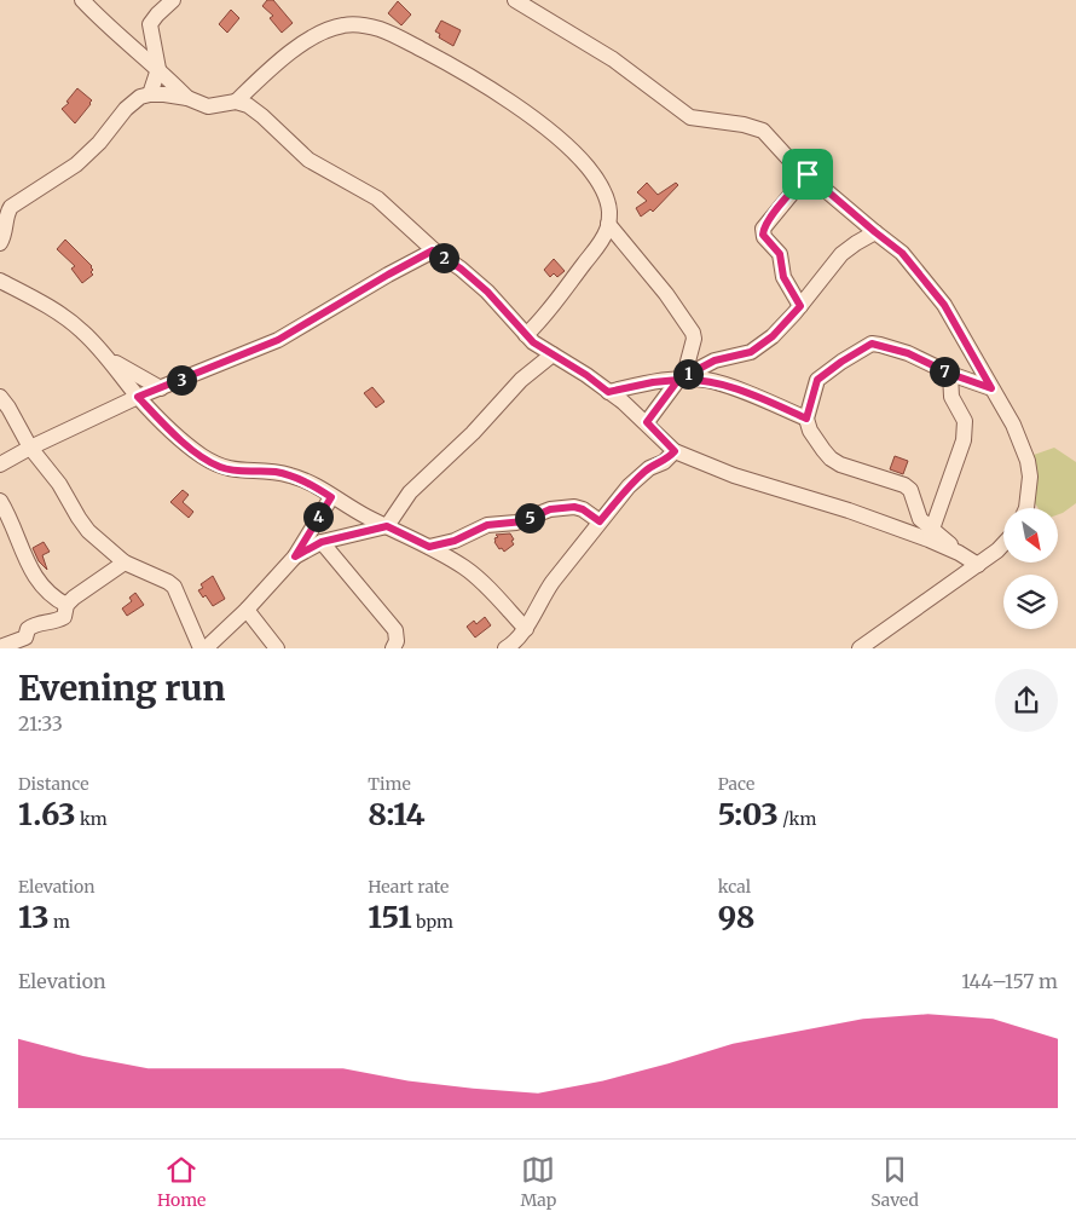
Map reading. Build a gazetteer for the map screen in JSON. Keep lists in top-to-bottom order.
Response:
{
  "north": "bottom right",
  "page": {
    "pins": [
      "2",
      "7",
      "1",
      "3",
      "4",
      "5"
    ],
    "heading": ["Evening run", "21:33"],
    "stats": [
      ["Distance", "1.63 km"],
      ["Time", "8:14"],
      ["Pace", "5:03 /km"],
      ["Elevation", "13 m"],
      ["Heart rate", "151 bpm"],
      ["kcal", "98"]
    ],
    "chart": ["Elevation", "144–157 m"],
    "tabs": ["Home", "Map", "Saved"]
  }
}
